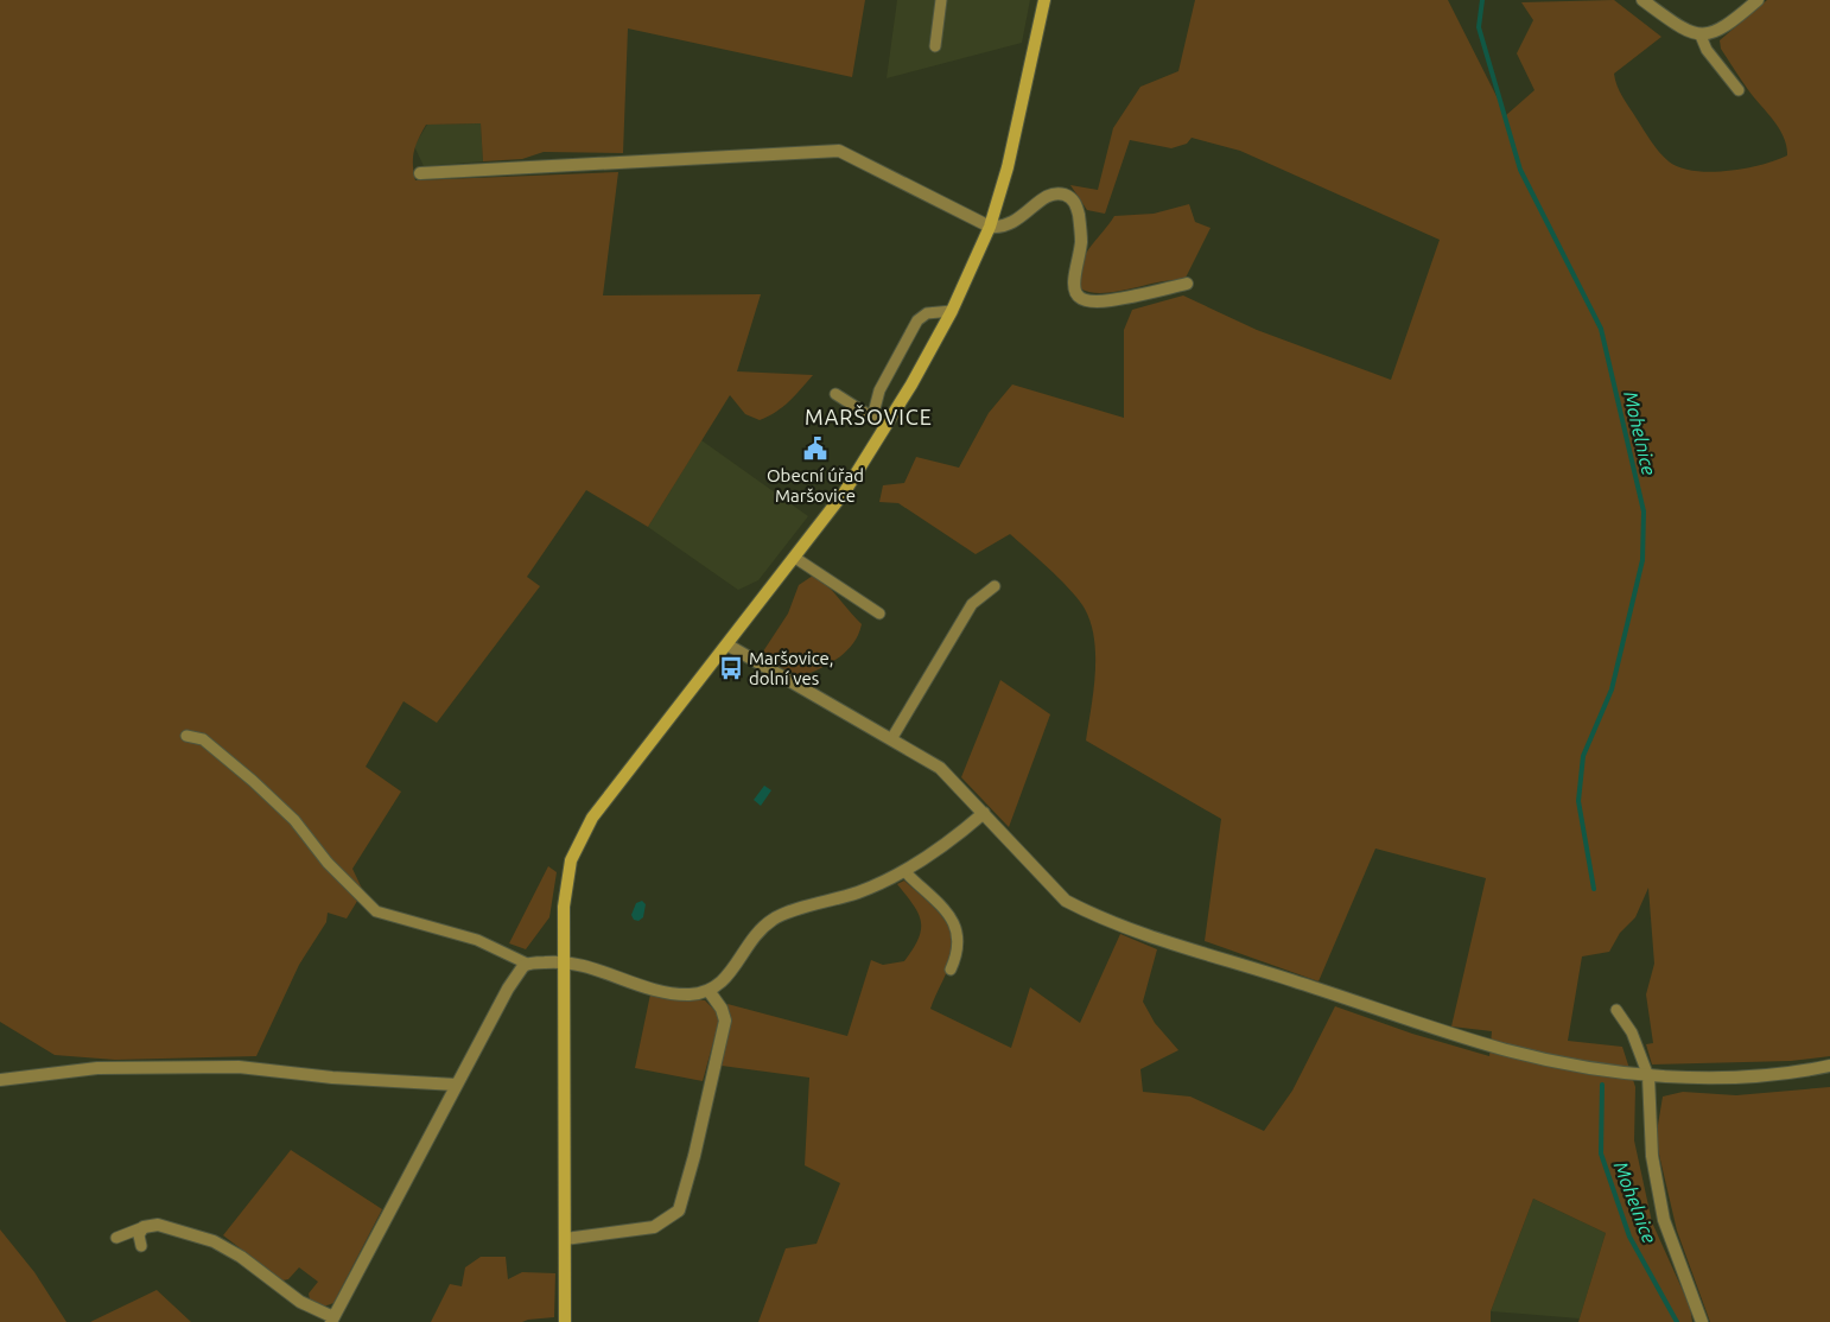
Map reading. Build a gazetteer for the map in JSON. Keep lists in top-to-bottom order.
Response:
{
  "districts": ["MARŠOVICE"],
  "water": ["Mohelnice"],
  "places": {
    "public building": ["Obecní úřad Maršovice"],
    "bus stop": ["Maršovice, dolní ves"]
  }
}
